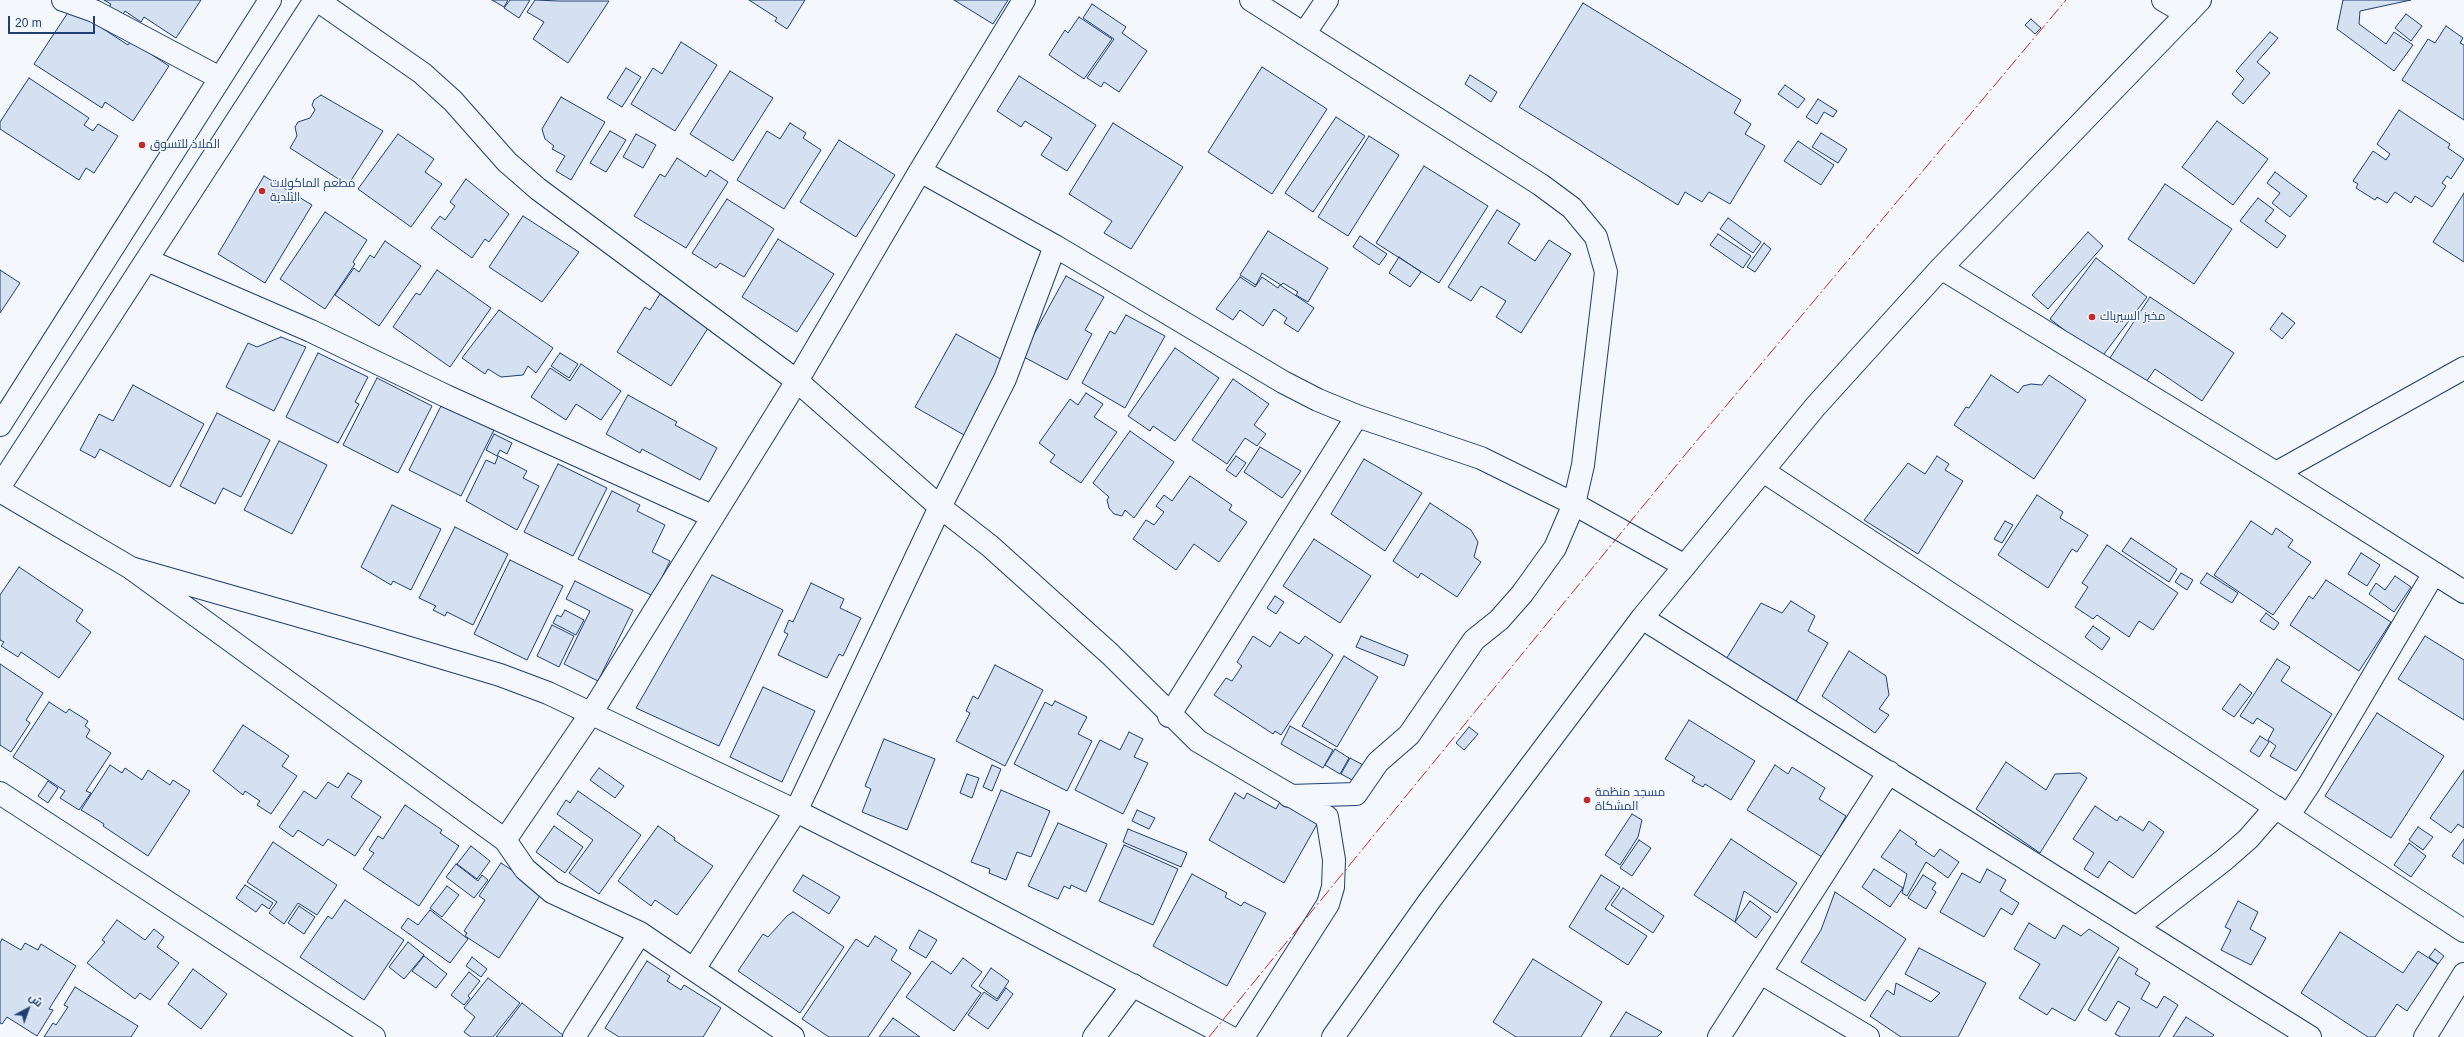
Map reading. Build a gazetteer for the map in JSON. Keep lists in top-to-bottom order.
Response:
{
  "places": [
    "الملاذ للتسوق",
    "مطعم الماكولات البلدية",
    "مخبز السيرباك",
    "مسجد منظمة المشكاة"
  ],
  "scale_bar": "20 m",
  "north": "top right"
}
